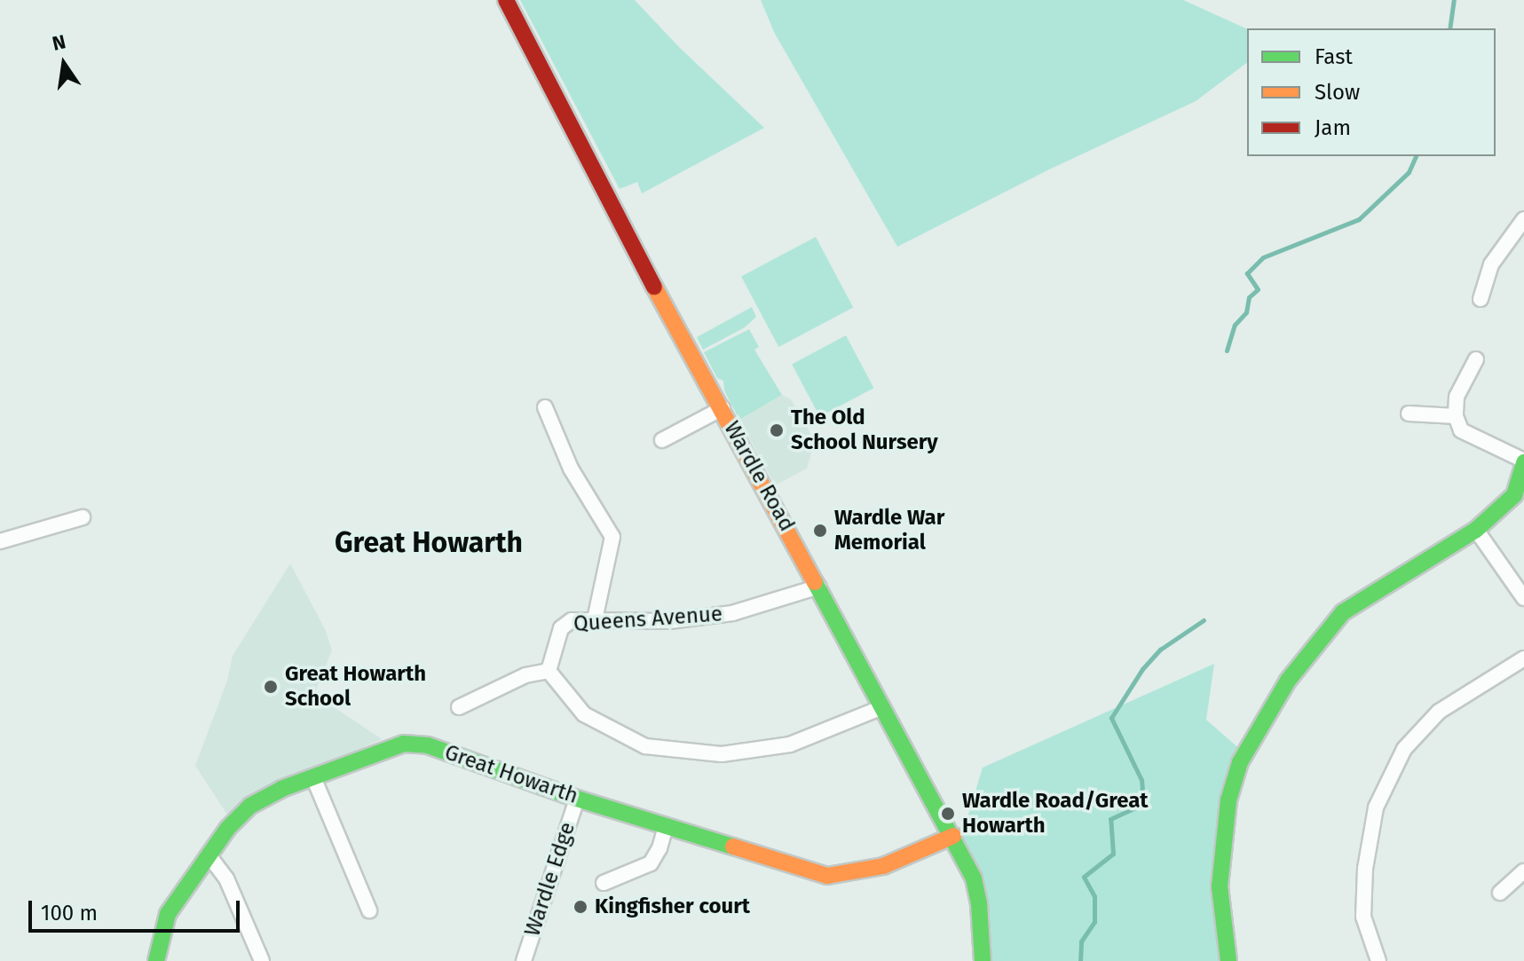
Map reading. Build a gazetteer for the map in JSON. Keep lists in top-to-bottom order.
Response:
{
  "streets": {
    "street": [
      "Wardle Road",
      "Queens Avenue",
      "Great Howarth",
      "Wardle Edge"
    ]
  },
  "crossings": [
    ["Wardle Road", "Queens Avenue"],
    ["Wardle Road", "Great Howarth"],
    ["Great Howarth", "Wardle Edge"]
  ],
  "districts": ["Great Howarth"],
  "places": [
    "The Old School Nursery",
    "Wardle War Memorial",
    "Great Howarth School",
    "Wardle Road/Great Howarth",
    "Kingfisher court"
  ],
  "legend": ["Fast", "Slow", "Jam"],
  "scale_bar": "100 m",
  "north": "top"
}
